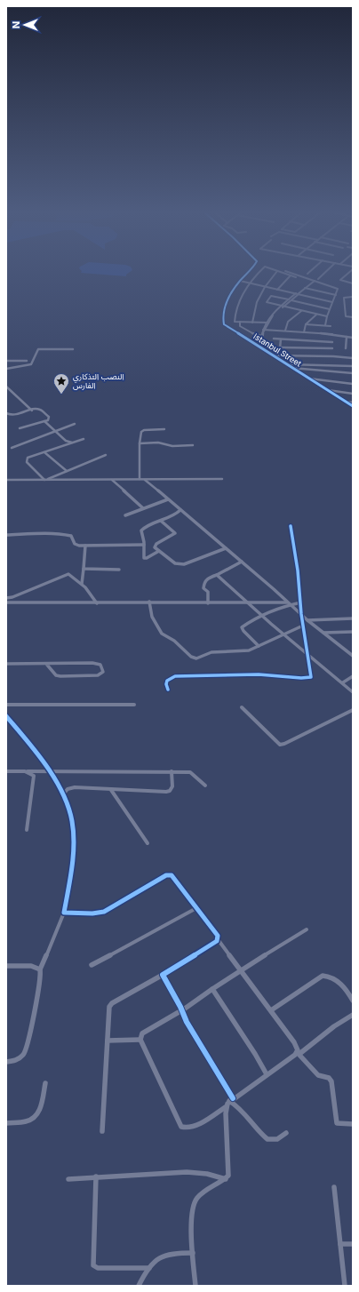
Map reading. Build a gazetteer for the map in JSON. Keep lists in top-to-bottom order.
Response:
{
  "streets": {
    "street": ["Istanbul Street"]
  },
  "places": {
    "place": ["النصب التذكاري الفارس"]
  },
  "north": "left"
}
